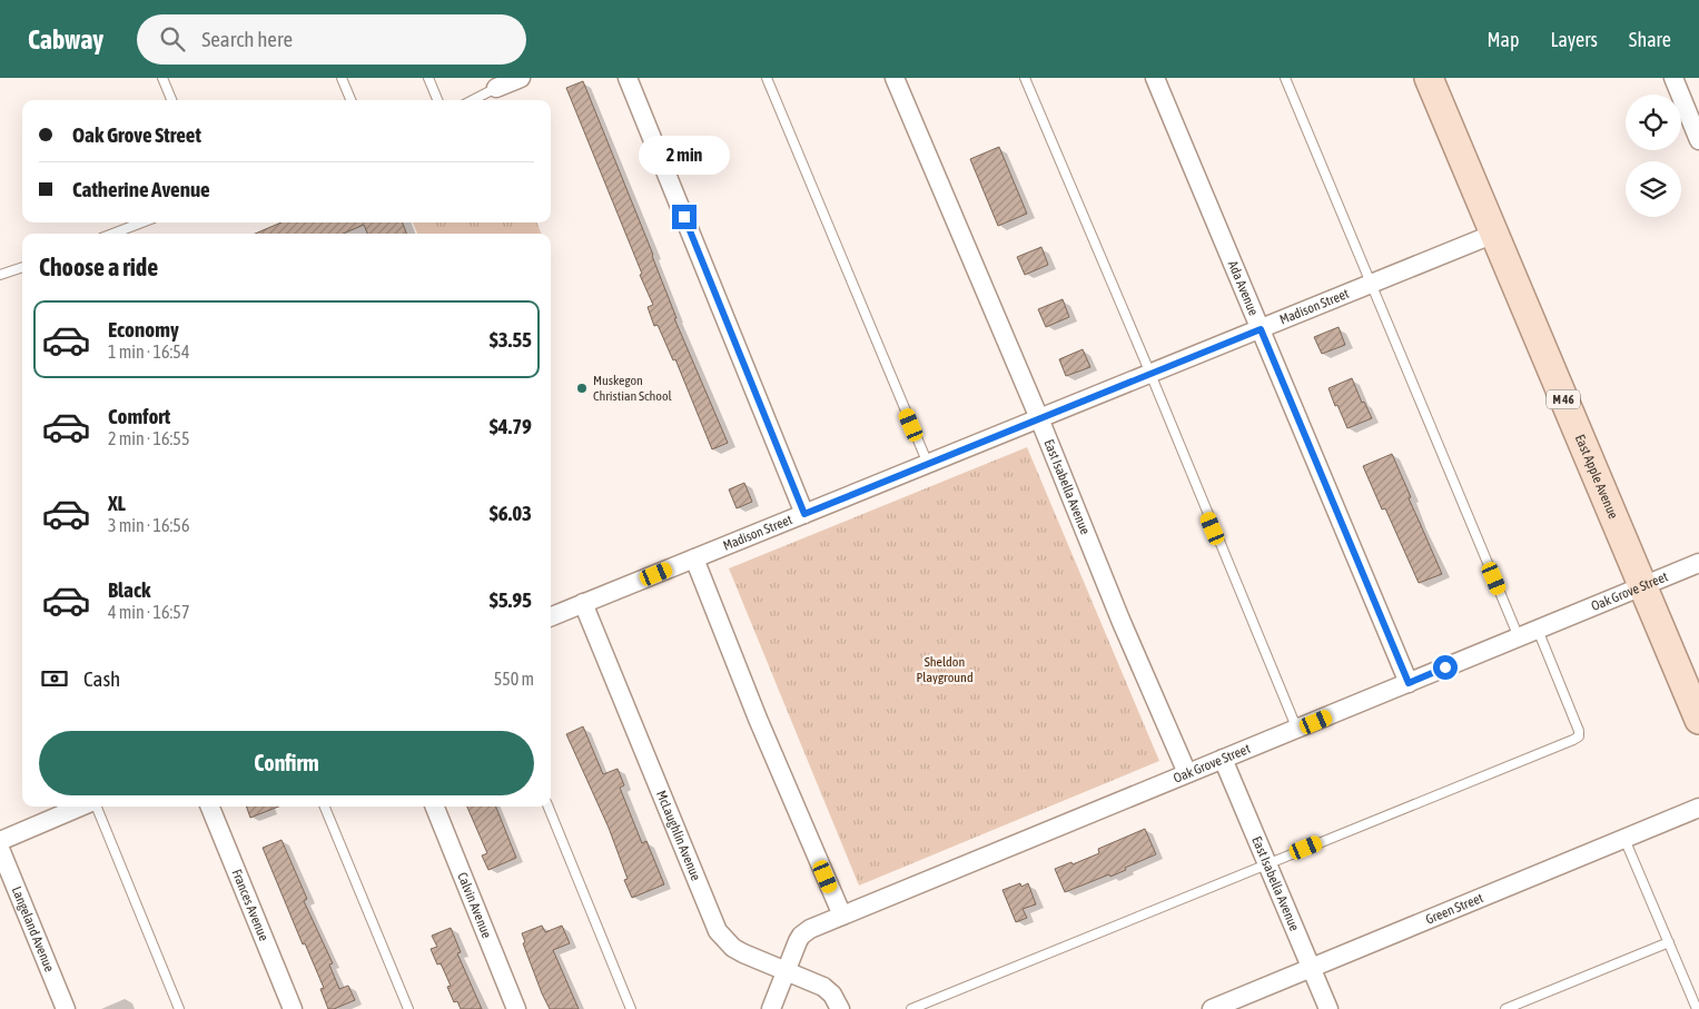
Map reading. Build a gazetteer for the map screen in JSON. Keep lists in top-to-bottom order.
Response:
{
  "streets": {
    "main road": ["M 46", "East Apple Avenue"],
    "street": [
      "Ada Avenue",
      "Madison Street",
      "East Isabella Avenue",
      "Oak Grove Street",
      "McLaughlin Avenue",
      "Frances Avenue",
      "Calvin Avenue",
      "Green Street",
      "Langeland Avenue"
    ]
  },
  "crossings": [
    ["Ada Avenue", "Madison Street"],
    ["Ada Avenue", "Oak Grove Street"],
    ["Madison Street", "East Apple Avenue"],
    ["Madison Street", "East Isabella Avenue"],
    ["Madison Street", "McLaughlin Avenue"],
    ["East Apple Avenue", "Oak Grove Street"],
    ["East Isabella Avenue", "Oak Grove Street"],
    ["East Isabella Avenue", "Green Street"],
    ["Oak Grove Street", "McLaughlin Avenue"]
  ],
  "parks": ["Sheldon Playground"],
  "places": ["Muskegon Christian School"],
  "page": {
    "header": "Cabway",
    "search": "Search here",
    "nav": ["Map", "Layers", "Share"],
    "banner": ["Oak Grove Street", "Catherine Avenue"],
    "bubble": "2 min",
    "heading": "Choose a ride",
    "list": [
      {
        "name": "Economy",
        "note": "1 min · 16:54",
        "value": "$3.55"
      },
      {
        "name": "Comfort",
        "note": "2 min · 16:55",
        "value": "$4.79"
      },
      {
        "name": "XL",
        "note": "3 min · 16:56",
        "value": "$6.03"
      },
      {
        "name": "Black",
        "note": "4 min · 16:57",
        "value": "$5.95"
      }
    ],
    "pay": ["Cash", "550 m"],
    "buttons": "Confirm"
  }
}
